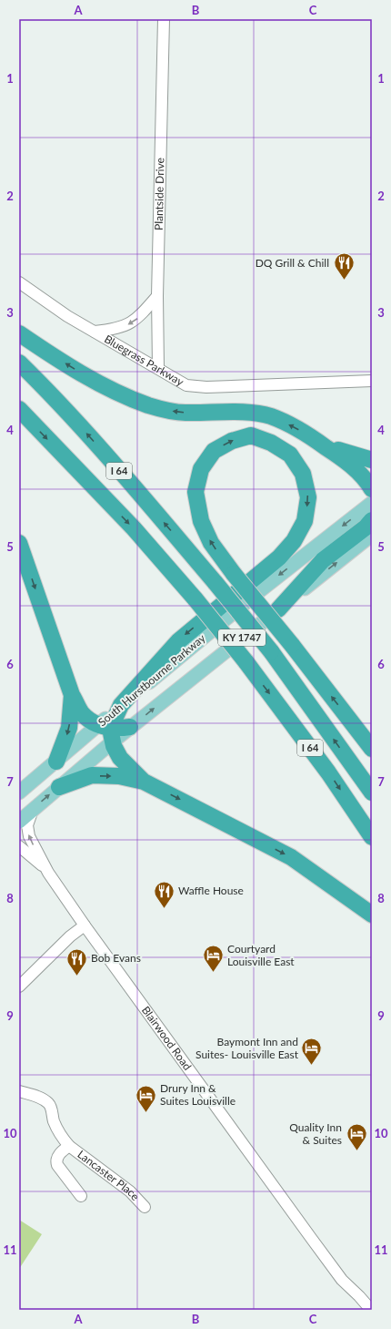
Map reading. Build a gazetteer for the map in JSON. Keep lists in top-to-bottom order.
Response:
{
  "streets": {
    "highway": ["I 64"],
    "main road": ["KY 1747", "South Hurstbourne Parkway"],
    "street": [
      "Plantside Drive",
      "Bluegrass Parkway",
      "Blairwood Road",
      "Lancaster Place"
    ]
  },
  "crossings": [
    ["Plantside Drive", "Bluegrass Parkway"],
    ["South Hurstbourne Parkway", "Blairwood Road"]
  ],
  "places": {
    "restaurant": ["DQ Grill & Chill", "Waffle House", "Bob Evans"],
    "hotel": [
      "Courtyard Louisville East",
      "Baymont Inn and Suites- Louisville East",
      "Drury Inn & Suites Louisville",
      "Quality Inn & Suites"
    ]
  },
  "grid": {
    "columns": ["A", "B", "C"],
    "rows": [
      "1",
      "2",
      "3",
      "4",
      "5",
      "6",
      "7",
      "8",
      "9",
      "10",
      "11"
    ]
  }
}
